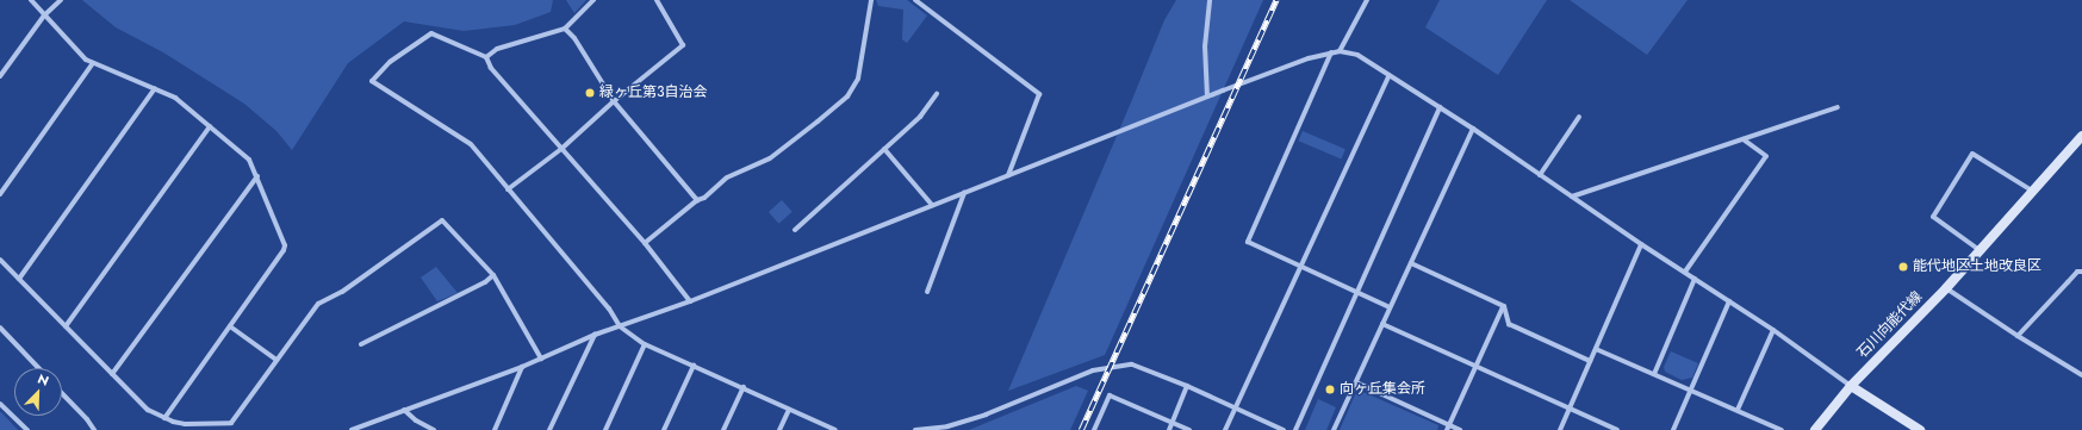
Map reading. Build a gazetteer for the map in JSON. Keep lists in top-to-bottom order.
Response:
{
  "streets": {
    "main road": ["石川向能代線"]
  },
  "places": ["緑ヶ丘第3自治会", "能代地区土地改良区", "向ヶ丘集会所"],
  "north": "top right"
}
